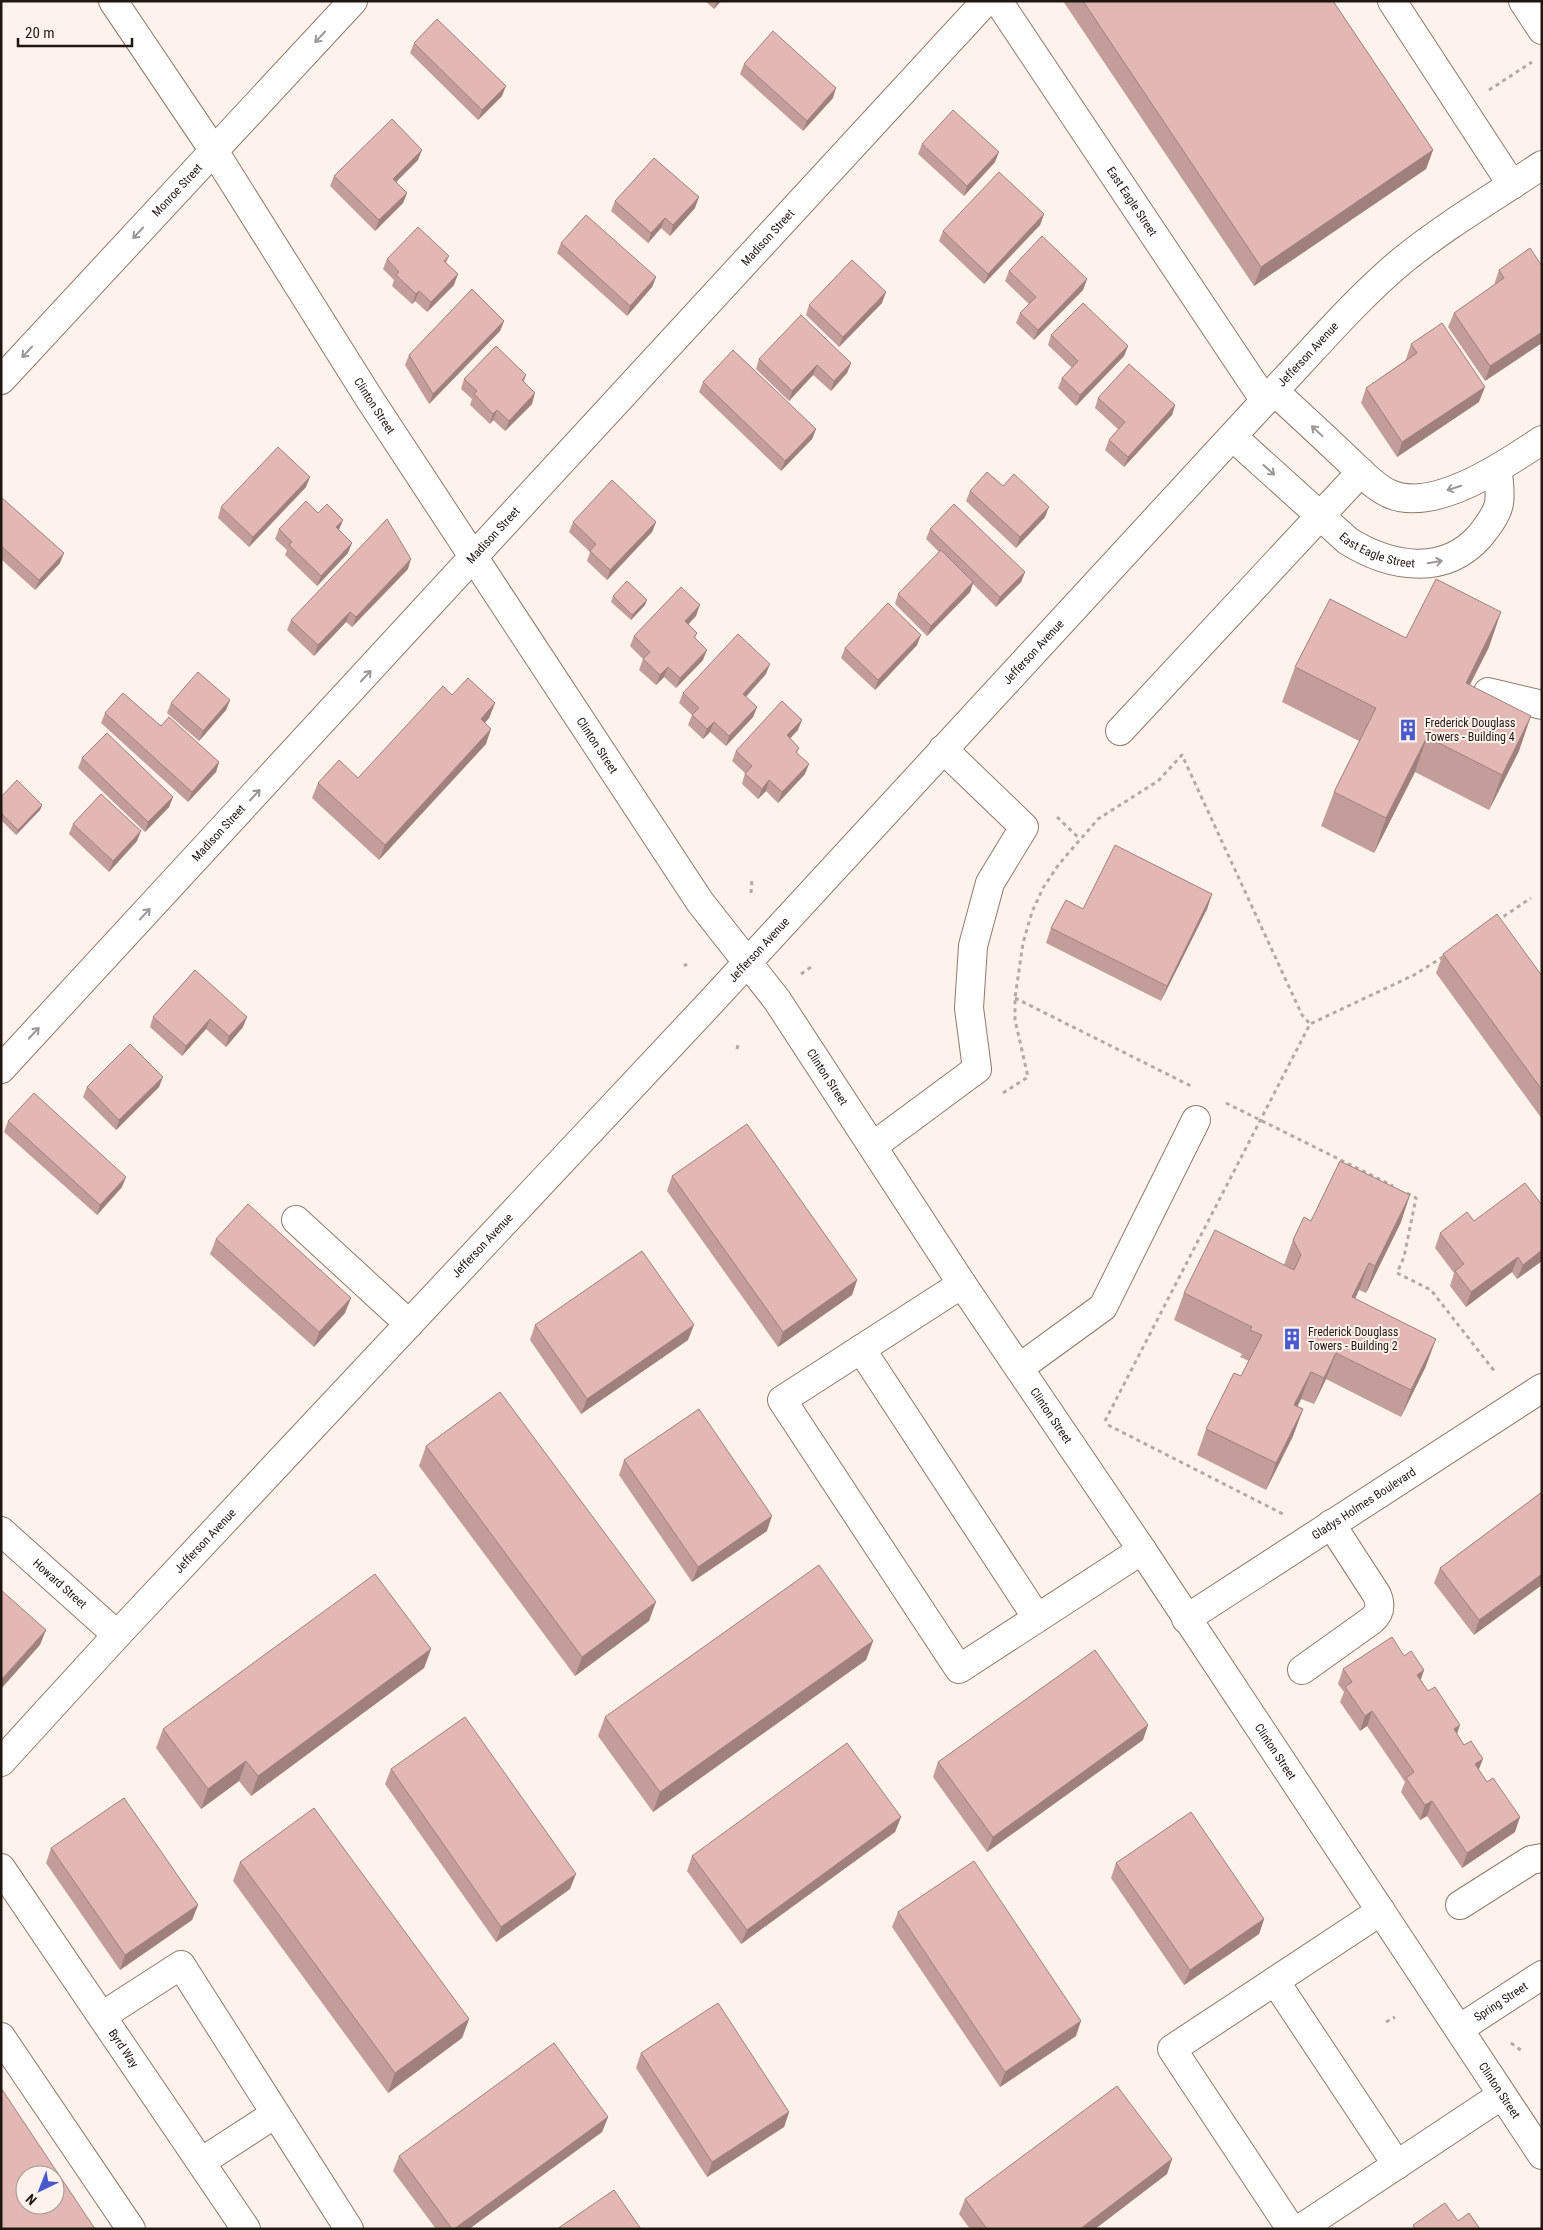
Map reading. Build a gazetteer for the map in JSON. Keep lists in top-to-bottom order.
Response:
{
  "streets": {
    "street": [
      "Monroe Street",
      "East Eagle Street",
      "Madison Street",
      "Jefferson Avenue",
      "Clinton Street",
      "Gladys Holmes Boulevard",
      "Howard Street",
      "Spring Street",
      "Byrd Way"
    ]
  },
  "crossings": [
    ["Monroe Street", "Clinton Street"],
    ["East Eagle Street", "Jefferson Avenue"],
    ["Madison Street", "Clinton Street"],
    ["Jefferson Avenue", "Clinton Street"],
    ["Jefferson Avenue", "Howard Street"],
    ["Clinton Street", "Gladys Holmes Boulevard"],
    ["Clinton Street", "Spring Street"]
  ],
  "one_way": ["Monroe Street", "Madison Street"],
  "places": {
    "building": ["Frederick Douglass Towers - Building 4", "Frederick Douglass Towers - Building 2"]
  },
  "scale_bar": "20 m",
  "north": "bottom left"
}
